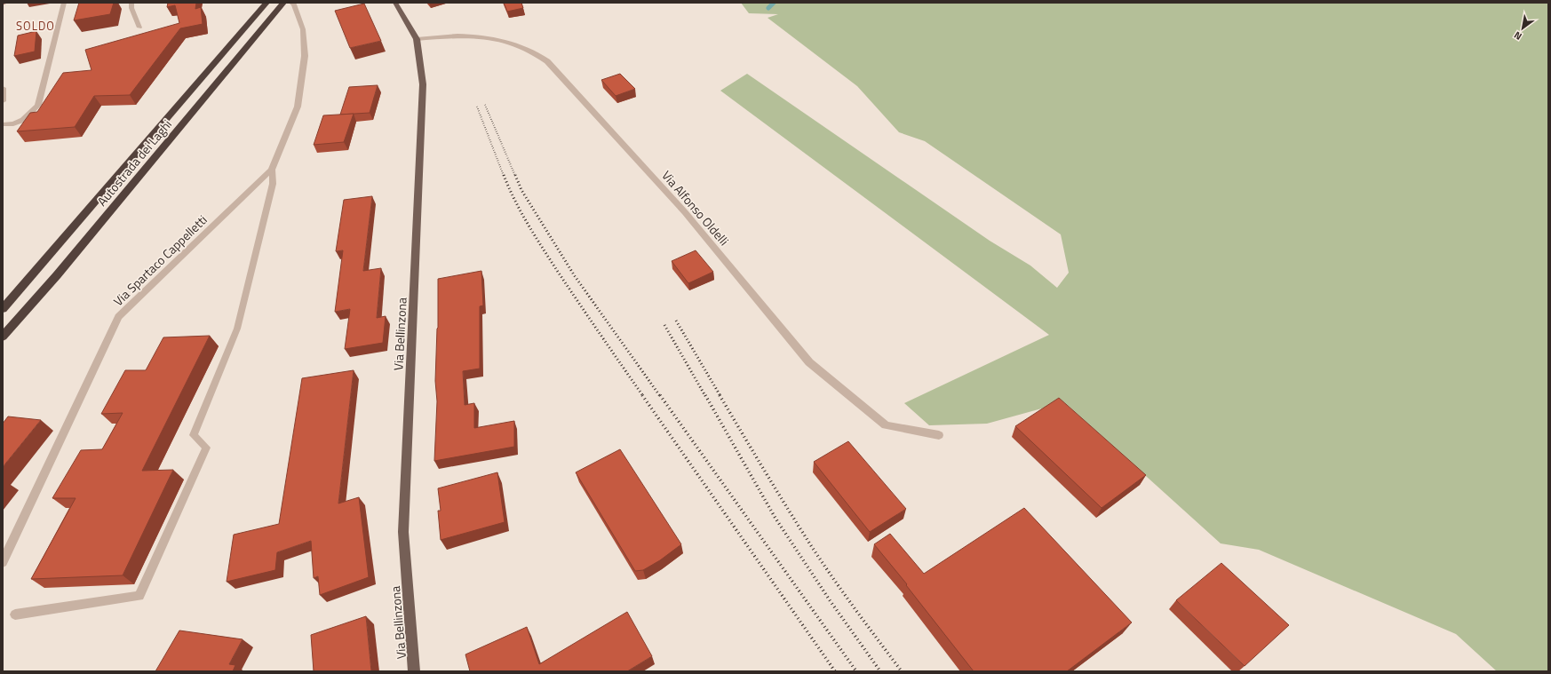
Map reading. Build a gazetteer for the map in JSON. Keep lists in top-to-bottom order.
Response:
{
  "streets": {
    "highway": ["Autostrada dei Laghi"],
    "main road": ["Via Bellinzona"],
    "street": ["Via Alfonso Oldelli", "Via Spartaco Cappelletti"]
  },
  "crossings": [
    ["Via Alfonso Oldelli", "Via Bellinzona"]
  ],
  "districts": ["SOLDO"],
  "north": "bottom left"
}
